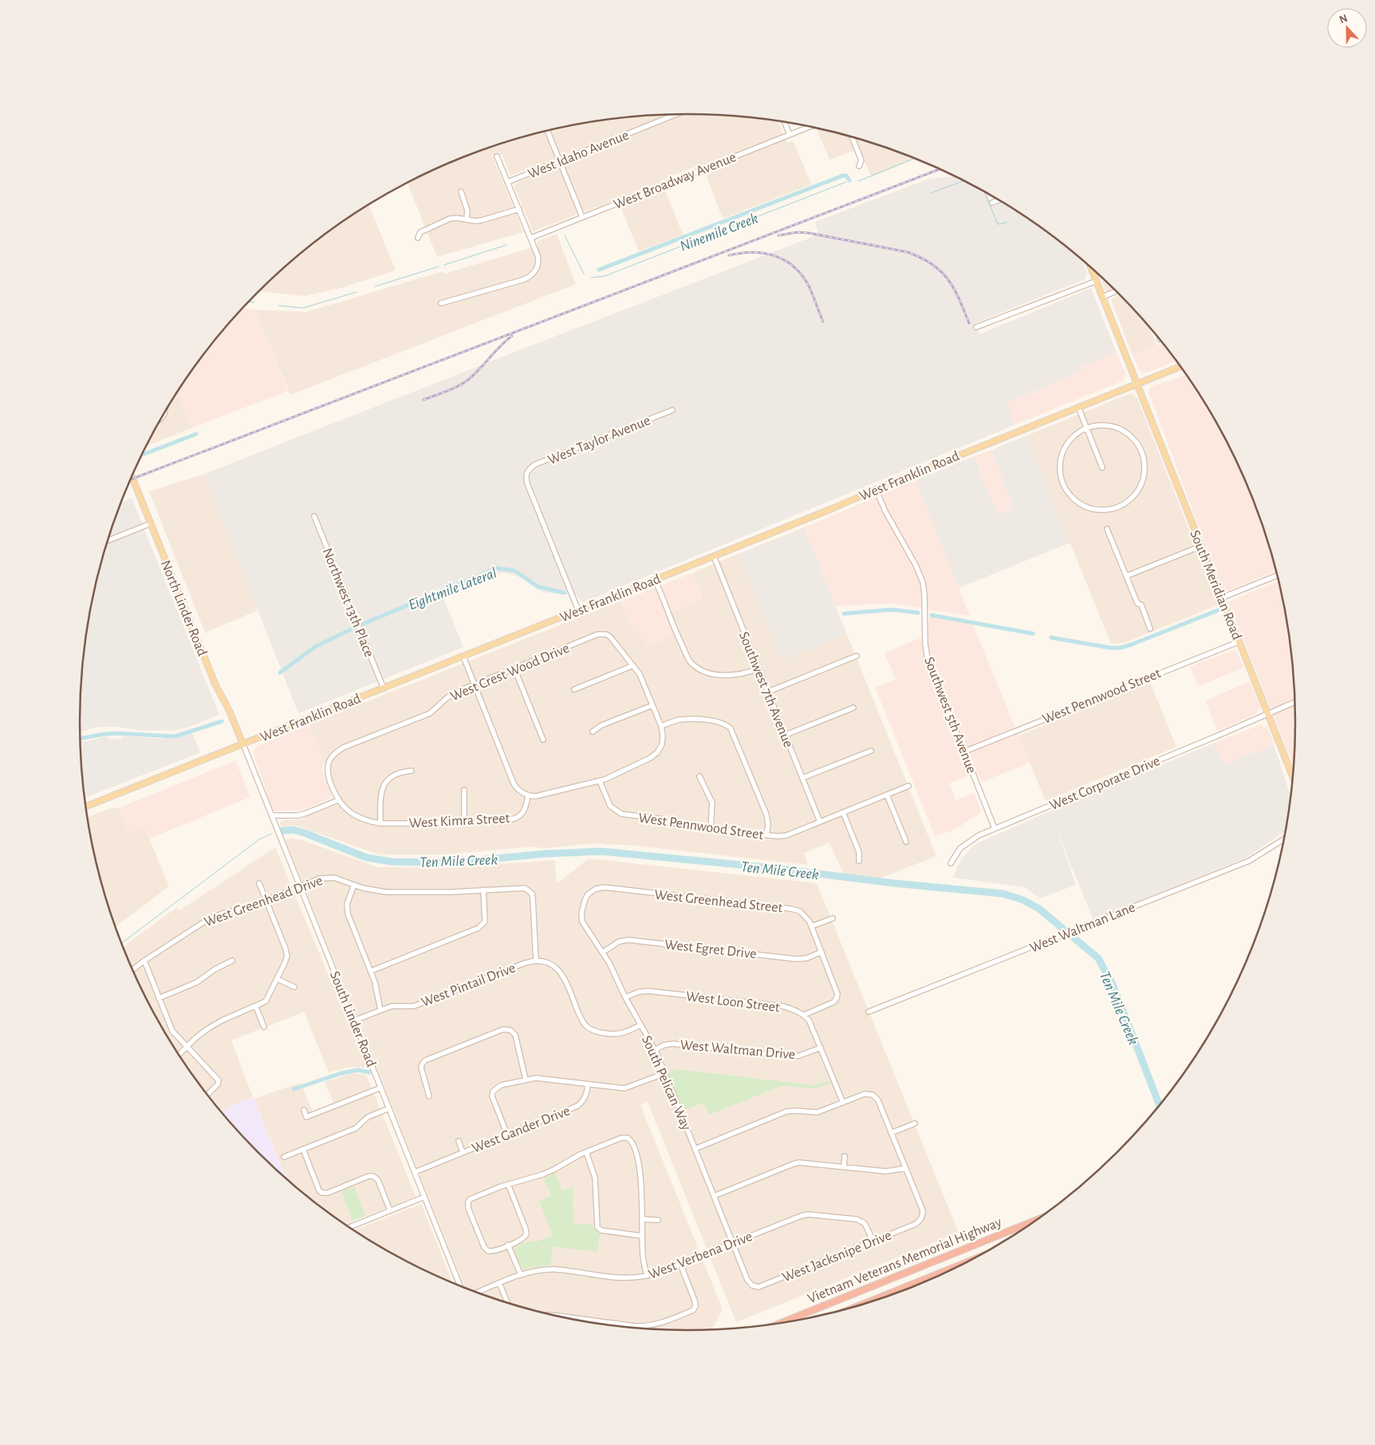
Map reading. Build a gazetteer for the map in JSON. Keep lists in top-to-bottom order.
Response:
{
  "streets": {
    "highway": ["Vietnam Veterans Memorial Highway"],
    "main road": ["West Franklin Road", "South Meridian Road", "North Linder Road"],
    "street": [
      "West Idaho Avenue",
      "West Broadway Avenue",
      "West Taylor Avenue",
      "Northwest 13th Place",
      "West Crest Wood Drive",
      "Southwest 7th Avenue",
      "West Pennwood Street",
      "Southwest 5th Avenue",
      "West Corporate Drive",
      "West Kimra Street",
      "West Greenhead Drive",
      "West Greenhead Street",
      "West Waltman Lane",
      "West Egret Drive",
      "West Pintail Drive",
      "West Loon Street",
      "South Linder Road",
      "West Waltman Drive",
      "South Pelican Way",
      "West Gander Drive",
      "West Verbena Drive",
      "West Jacksnipe Drive"
    ]
  },
  "crossings": [
    ["West Taylor Avenue", "West Franklin Road"],
    ["West Franklin Road", "South Meridian Road"],
    ["West Franklin Road", "Northwest 13th Place"],
    ["West Franklin Road", "North Linder Road"],
    ["West Franklin Road", "Southwest 7th Avenue"],
    ["West Franklin Road", "Southwest 5th Avenue"],
    ["West Franklin Road", "South Linder Road"],
    ["South Meridian Road", "West Pennwood Street"],
    ["South Meridian Road", "West Corporate Drive"],
    ["North Linder Road", "South Linder Road"],
    ["West Crest Wood Drive", "West Kimra Street"],
    ["Southwest 7th Avenue", "West Pennwood Street"],
    ["West Pennwood Street", "Southwest 5th Avenue"],
    ["Southwest 5th Avenue", "West Corporate Drive"],
    ["West Greenhead Drive", "West Pintail Drive"],
    ["West Greenhead Drive", "South Linder Road"],
    ["West Greenhead Street", "West Egret Drive"],
    ["West Greenhead Street", "West Loon Street"],
    ["West Greenhead Street", "South Pelican Way"],
    ["West Egret Drive", "South Pelican Way"],
    ["West Pintail Drive", "South Linder Road"],
    ["West Loon Street", "South Pelican Way"],
    ["South Linder Road", "West Gander Drive"],
    ["West Waltman Drive", "South Pelican Way"],
    ["South Pelican Way", "West Verbena Drive"],
    ["South Pelican Way", "West Jacksnipe Drive"],
    ["West Verbena Drive", "West Jacksnipe Drive"]
  ],
  "water": ["Ninemile Creek", "Eightmile Lateral", "Ten Mile Creek"],
  "north": "top"
}
